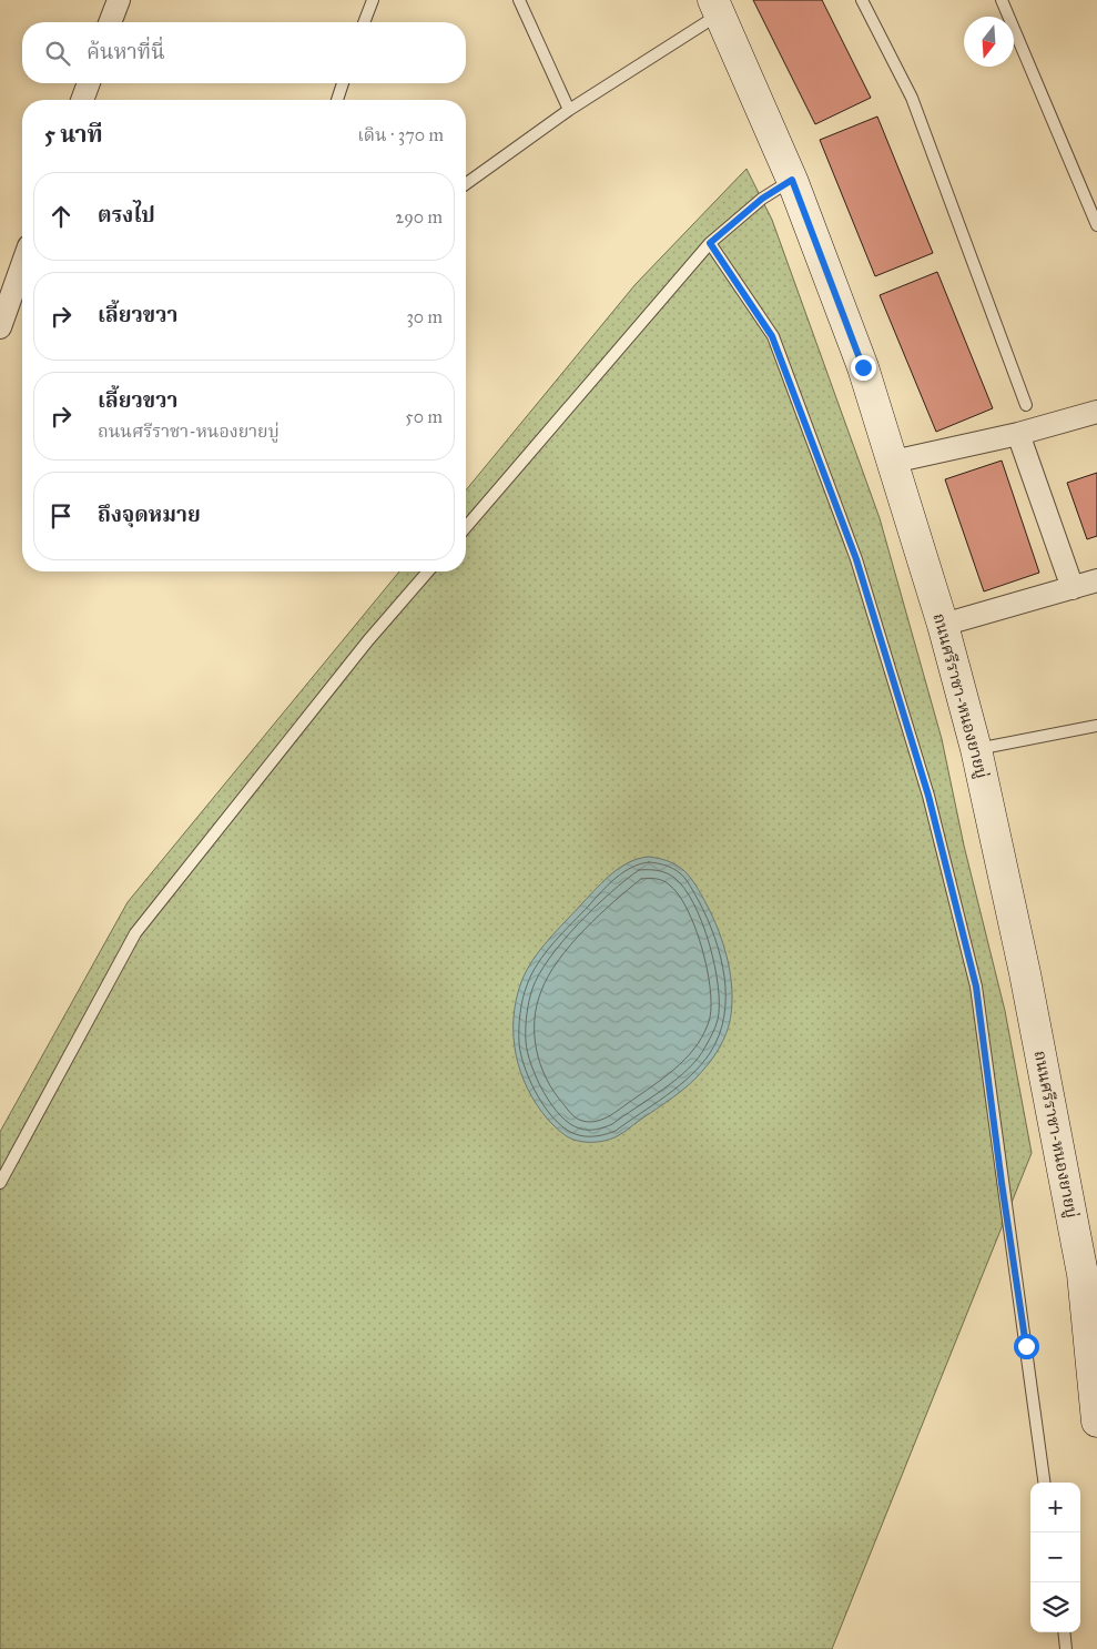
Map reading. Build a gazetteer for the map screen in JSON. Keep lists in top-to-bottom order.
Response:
{
  "streets": {
    "main road": ["ถนนศรีราชา-หนองยายบู่"]
  },
  "north": "bottom",
  "page": {
    "search": "ค้นหาที่นี่",
    "heading": ["5 นาที", "เดิน · 370 m"],
    "list": [
      ["ตรงไป", "290 m"],
      ["เลี้ยวขวา", "30 m"],
      ["เลี้ยวขวา", "ถนนศรีราชา-หนองยายบู่", "50 m"],
      "ถึงจุดหมาย"
    ],
    "map_buttons": ["+", "−"]
  }
}
